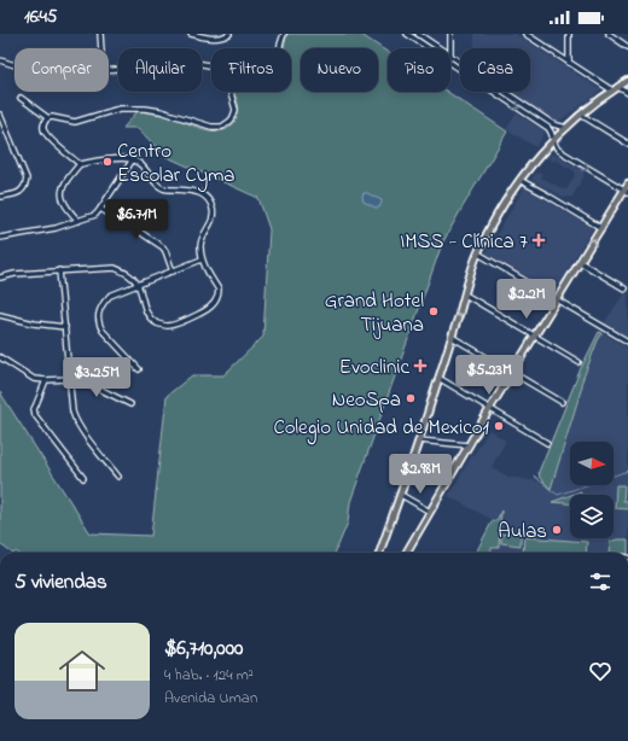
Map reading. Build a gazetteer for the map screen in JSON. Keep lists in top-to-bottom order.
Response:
{
  "places": {
    "other": [
      "Centro Escolar Cyma",
      "Grand Hotel Tijuana",
      "NeoSpa",
      "Colegio Unidad de Mexico1",
      "Aulas"
    ],
    "health": ["IMSS - Clínica 7", "Evoclinic"]
  },
  "north": "right",
  "page": {
    "status": "16:45",
    "chip": [
      "Comprar",
      "Alquilar",
      "Filtros",
      "Nuevo",
      "Piso",
      "Casa"
    ],
    "price": [
      "$6.71M",
      "$2.2M",
      "$5.23M",
      "$3.25M",
      "$2.98M"
    ],
    "heading": "5 viviendas",
    "list": [
      {
        "name": "$6,710,000",
        "note": "4 hab. · 124 m² · Avenida Uman"
      }
    ]
  }
}
